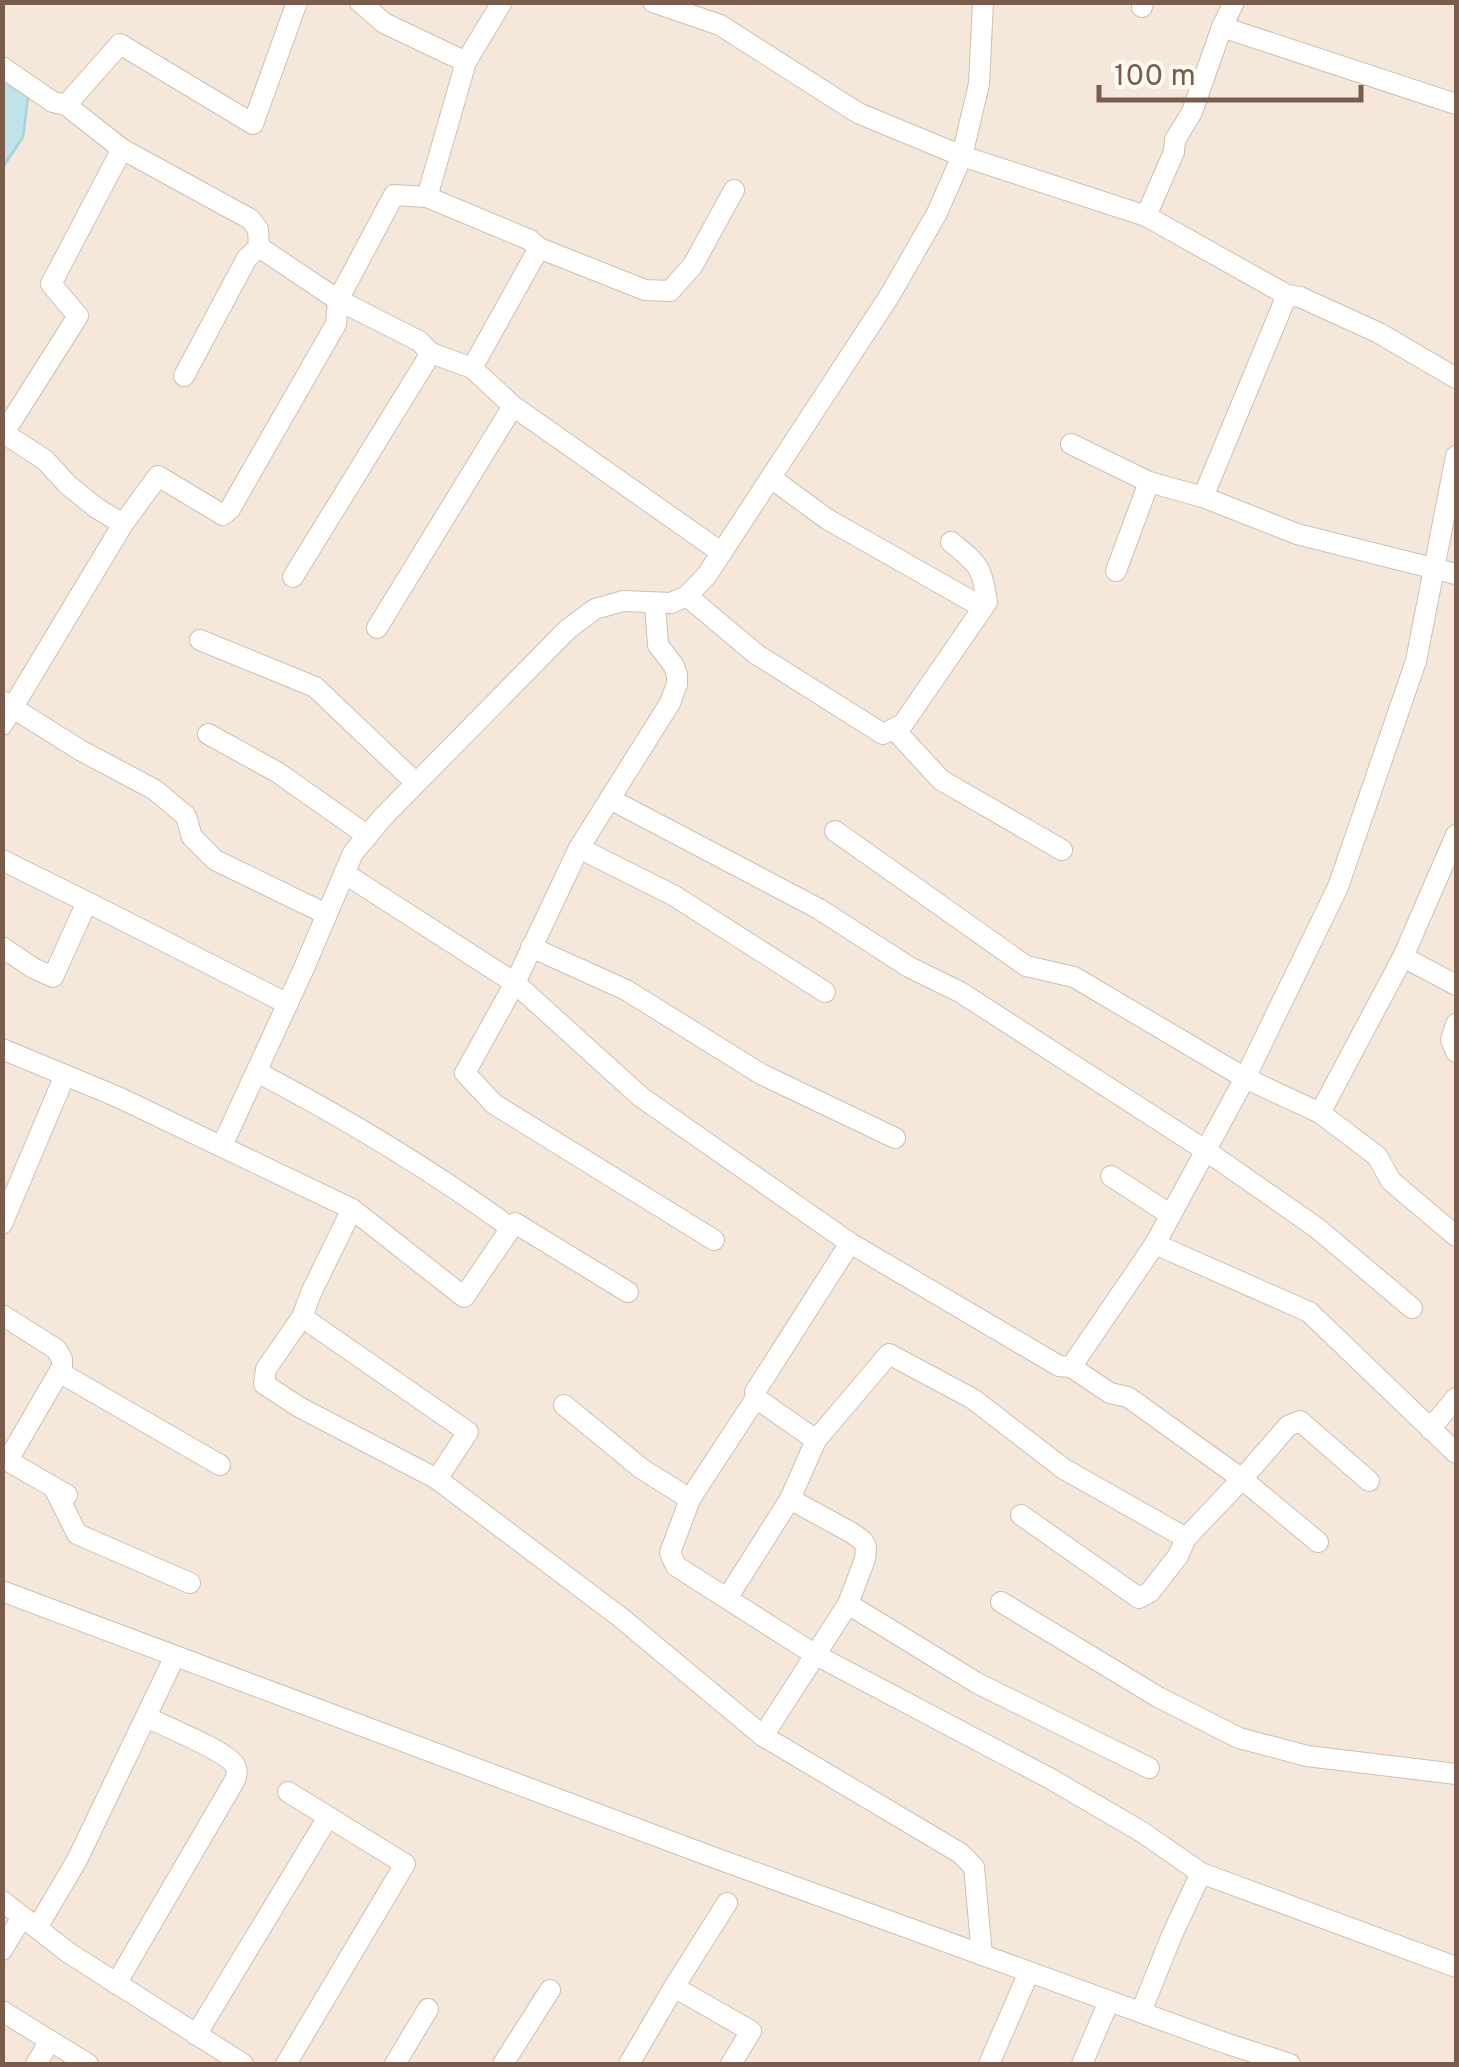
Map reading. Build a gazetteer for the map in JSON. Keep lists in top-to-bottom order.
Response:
{
  "scale_bar": "100 m"
}
